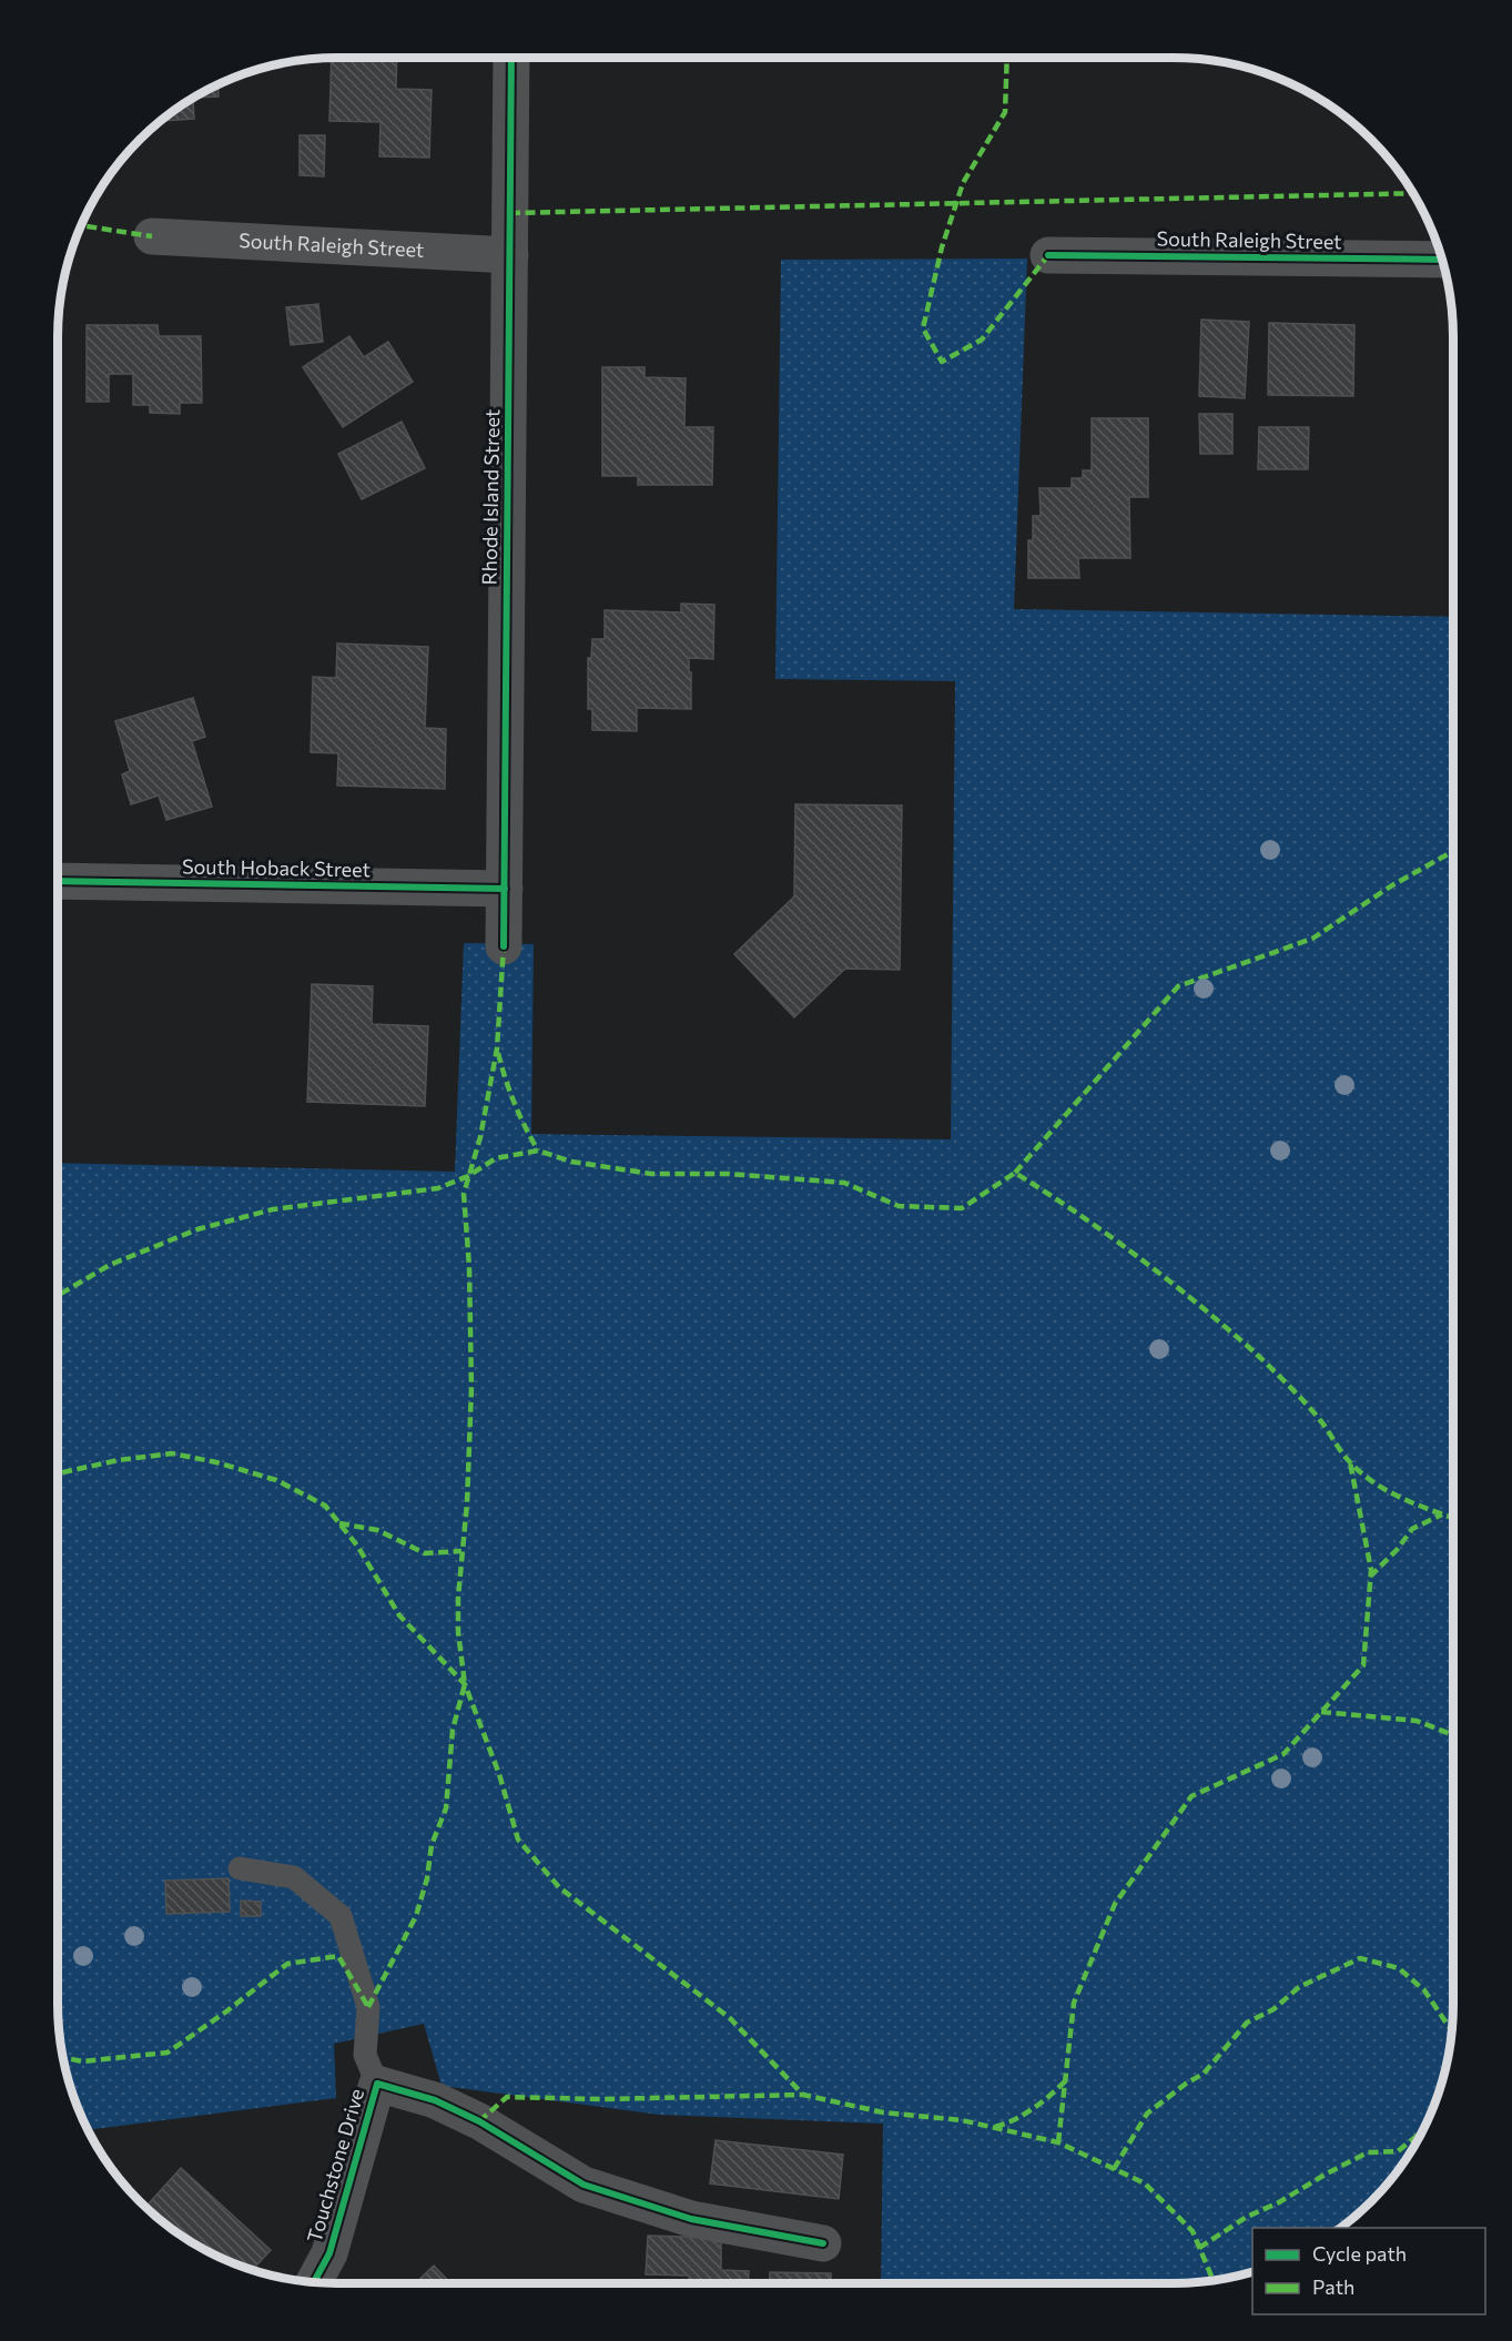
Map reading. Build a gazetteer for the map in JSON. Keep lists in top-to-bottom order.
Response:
{
  "streets": {
    "street": [
      "South Raleigh Street",
      "Rhode Island Street",
      "South Hoback Street",
      "Touchstone Drive"
    ]
  },
  "crossings": [
    ["South Raleigh Street", "Rhode Island Street"],
    ["Rhode Island Street", "South Hoback Street"]
  ],
  "legend": ["Cycle path", "Path"]
}
